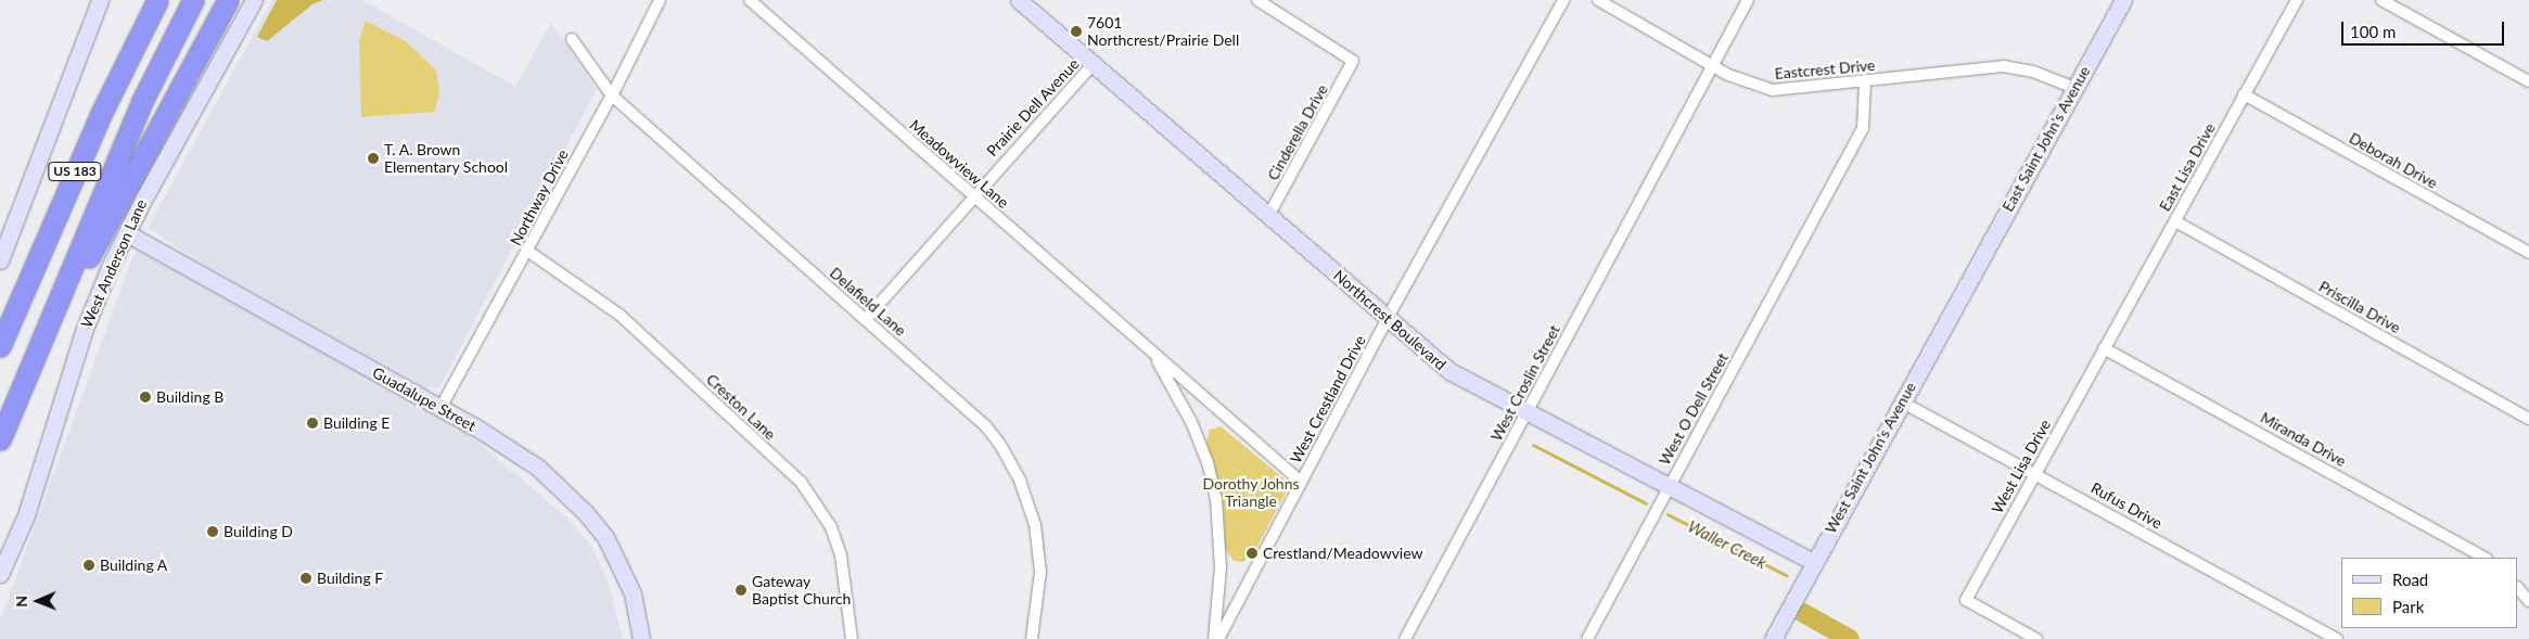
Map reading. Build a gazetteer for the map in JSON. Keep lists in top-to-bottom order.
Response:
{
  "streets": {
    "highway": ["US 183"],
    "street": [
      "Eastcrest Drive",
      "Prairie Dell Avenue",
      "Cinderella Drive",
      "East Saint John's Avenue",
      "Deborah Drive",
      "Meadowview Lane",
      "East Lisa Drive",
      "Northway Drive",
      "West Anderson Lane",
      "Delafield Lane",
      "Priscilla Drive",
      "Northcrest Boulevard",
      "West Croslin Street",
      "Guadalupe Street",
      "West Crestland Drive",
      "Creston Lane",
      "West O Dell Street",
      "Miranda Drive",
      "West Saint John's Avenue",
      "West Lisa Drive",
      "Rufus Drive"
    ]
  },
  "crossings": [
    ["Eastcrest Drive", "East Saint John's Avenue"],
    ["Eastcrest Drive", "West Croslin Street"],
    ["Eastcrest Drive", "West O Dell Street"],
    ["Prairie Dell Avenue", "Meadowview Lane"],
    ["Prairie Dell Avenue", "Delafield Lane"],
    ["Prairie Dell Avenue", "Northcrest Boulevard"],
    ["Cinderella Drive", "Northcrest Boulevard"],
    ["East Saint John's Avenue", "West Saint John's Avenue"],
    ["Deborah Drive", "East Lisa Drive"],
    ["Meadowview Lane", "West Crestland Drive"],
    ["East Lisa Drive", "Priscilla Drive"],
    ["East Lisa Drive", "Miranda Drive"],
    ["East Lisa Drive", "West Lisa Drive"],
    ["Northway Drive", "Delafield Lane"],
    ["Northway Drive", "Guadalupe Street"],
    ["Northway Drive", "Creston Lane"],
    ["West Anderson Lane", "Guadalupe Street"],
    ["Northcrest Boulevard", "West Croslin Street"],
    ["Northcrest Boulevard", "West Crestland Drive"],
    ["Northcrest Boulevard", "West O Dell Street"],
    ["Northcrest Boulevard", "West Saint John's Avenue"],
    ["Miranda Drive", "West Lisa Drive"],
    ["West Saint John's Avenue", "Rufus Drive"],
    ["West Lisa Drive", "Rufus Drive"]
  ],
  "water": ["Waller Creek"],
  "parks": ["Dorothy Johns Triangle"],
  "places": [
    "7601 Northcrest/Prairie Dell",
    "T. A. Brown Elementary School",
    "Building B",
    "Building E",
    "Building D",
    "Crestland/Meadowview",
    "Building A",
    "Building F",
    "Gateway Baptist Church"
  ],
  "legend": ["Road", "Park"],
  "scale_bar": "100 m",
  "north": "left"
}
